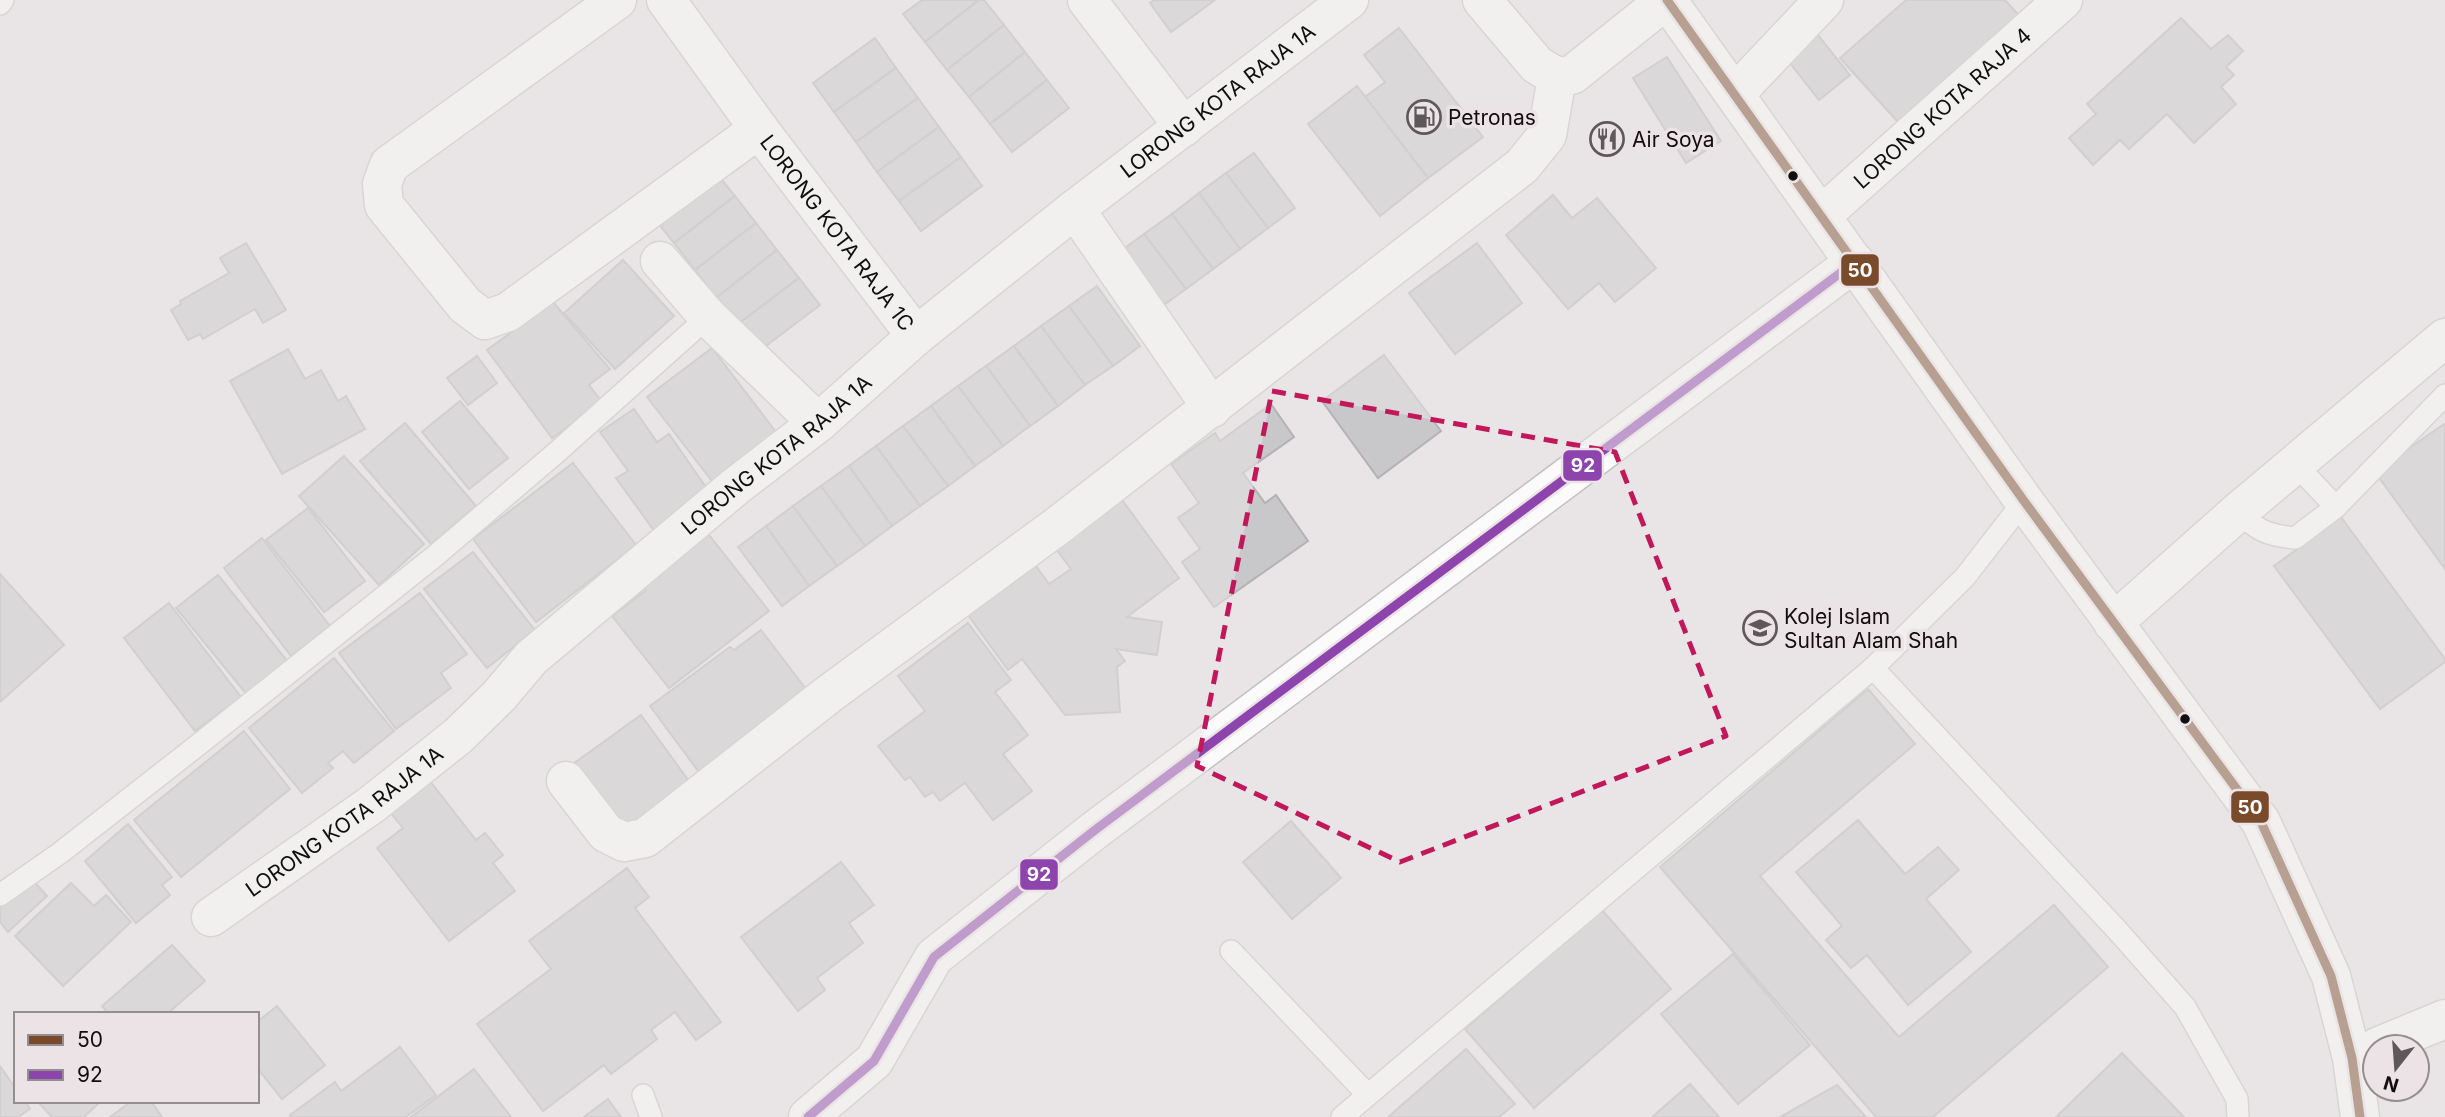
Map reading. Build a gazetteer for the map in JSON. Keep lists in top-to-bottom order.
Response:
{
  "streets": {
    "street": ["LORONG KOTA RAJA 1A", "LORONG KOTA RAJA 4", "LORONG KOTA RAJA 1C"]
  },
  "crossings": [
    ["LORONG KOTA RAJA 1A", "LORONG KOTA RAJA 1C"]
  ],
  "places": {
    "fuel station": ["Petronas"],
    "restaurant": ["Air Soya"],
    "school or university": ["Kolej Islam Sultan Alam Shah"]
  },
  "lines": ["transit line 50", "transit line 92"],
  "legend": ["50", "92"],
  "north": "bottom"
}
